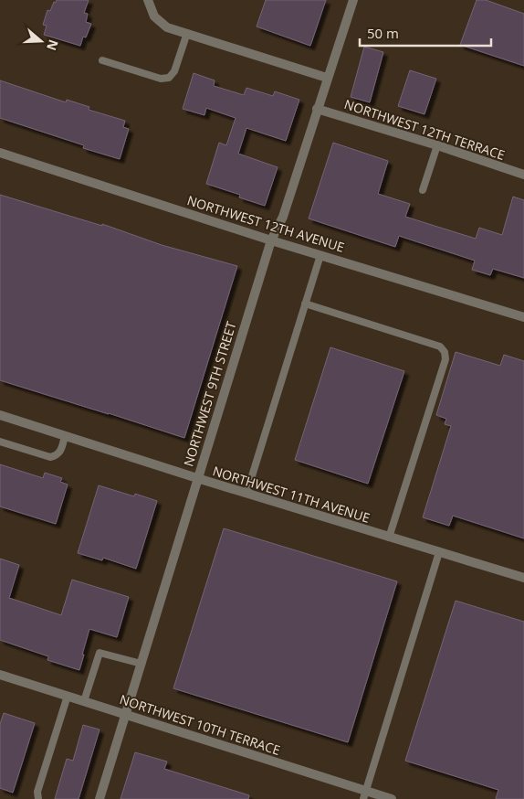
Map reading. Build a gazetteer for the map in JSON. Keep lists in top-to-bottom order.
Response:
{
  "streets": {
    "street": [
      "NORTHWEST 12TH TERRACE",
      "NORTHWEST 12TH AVENUE",
      "NORTHWEST 9TH STREET",
      "NORTHWEST 11TH AVENUE",
      "NORTHWEST 10TH TERRACE"
    ]
  },
  "crossings": [
    ["NORTHWEST 12TH TERRACE", "NORTHWEST 9TH STREET"],
    ["NORTHWEST 12TH AVENUE", "NORTHWEST 9TH STREET"],
    ["NORTHWEST 9TH STREET", "NORTHWEST 11TH AVENUE"],
    ["NORTHWEST 9TH STREET", "NORTHWEST 10TH TERRACE"]
  ],
  "scale_bar": "50 m",
  "north": "right"
}
